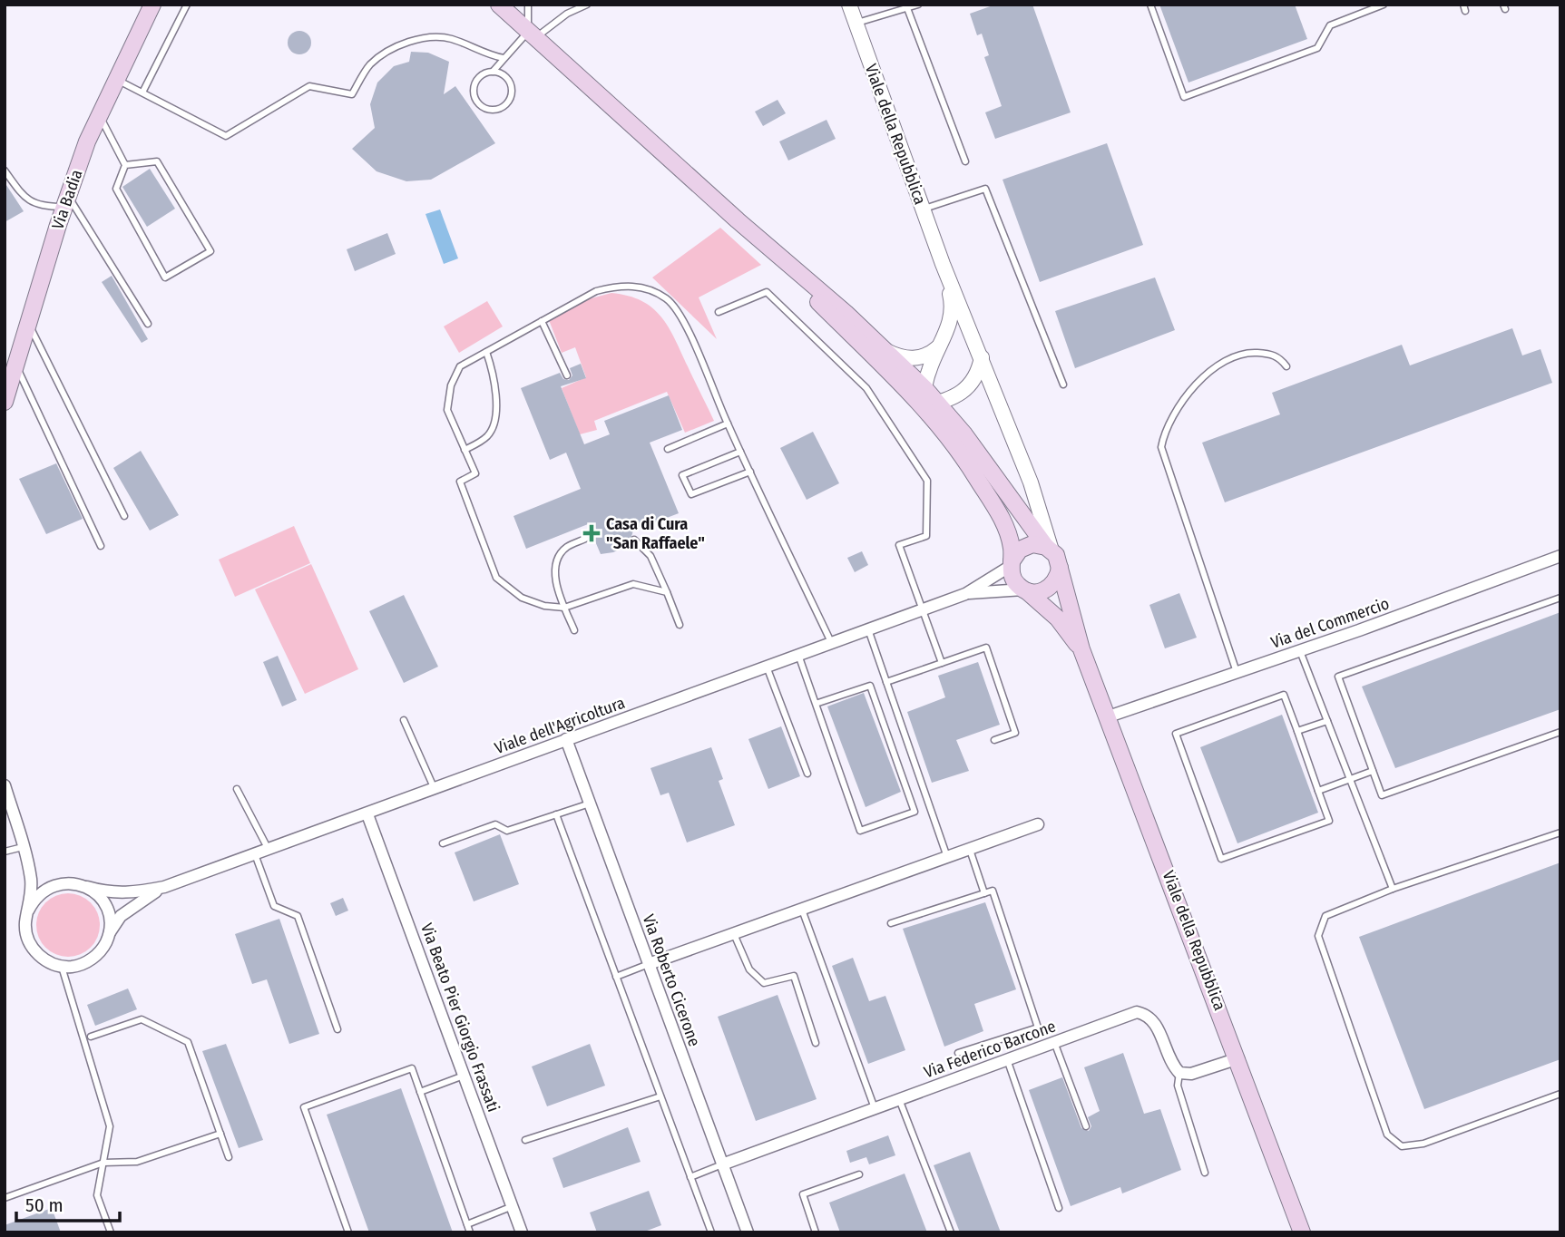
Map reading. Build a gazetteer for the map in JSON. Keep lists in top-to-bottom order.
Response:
{
  "streets": {
    "main road": ["Viale della Repubblica", "Via Badia"],
    "street": [
      "Via del Commercio",
      "Viale dell'Agricoltura",
      "Via Roberto Cicerone",
      "Via Beato Pier Giorgio Frassati",
      "Via Federico Barcone"
    ]
  },
  "crossings": [
    ["Viale della Repubblica", "Via del Commercio"],
    ["Viale della Repubblica", "Viale dell'Agricoltura"],
    ["Viale dell'Agricoltura", "Via Roberto Cicerone"],
    ["Viale dell'Agricoltura", "Via Beato Pier Giorgio Frassati"],
    ["Via Roberto Cicerone", "Via Federico Barcone"]
  ],
  "places": {
    "health": ["Casa di Cura \"San Raffaele\""]
  },
  "scale_bar": "50 m"
}
